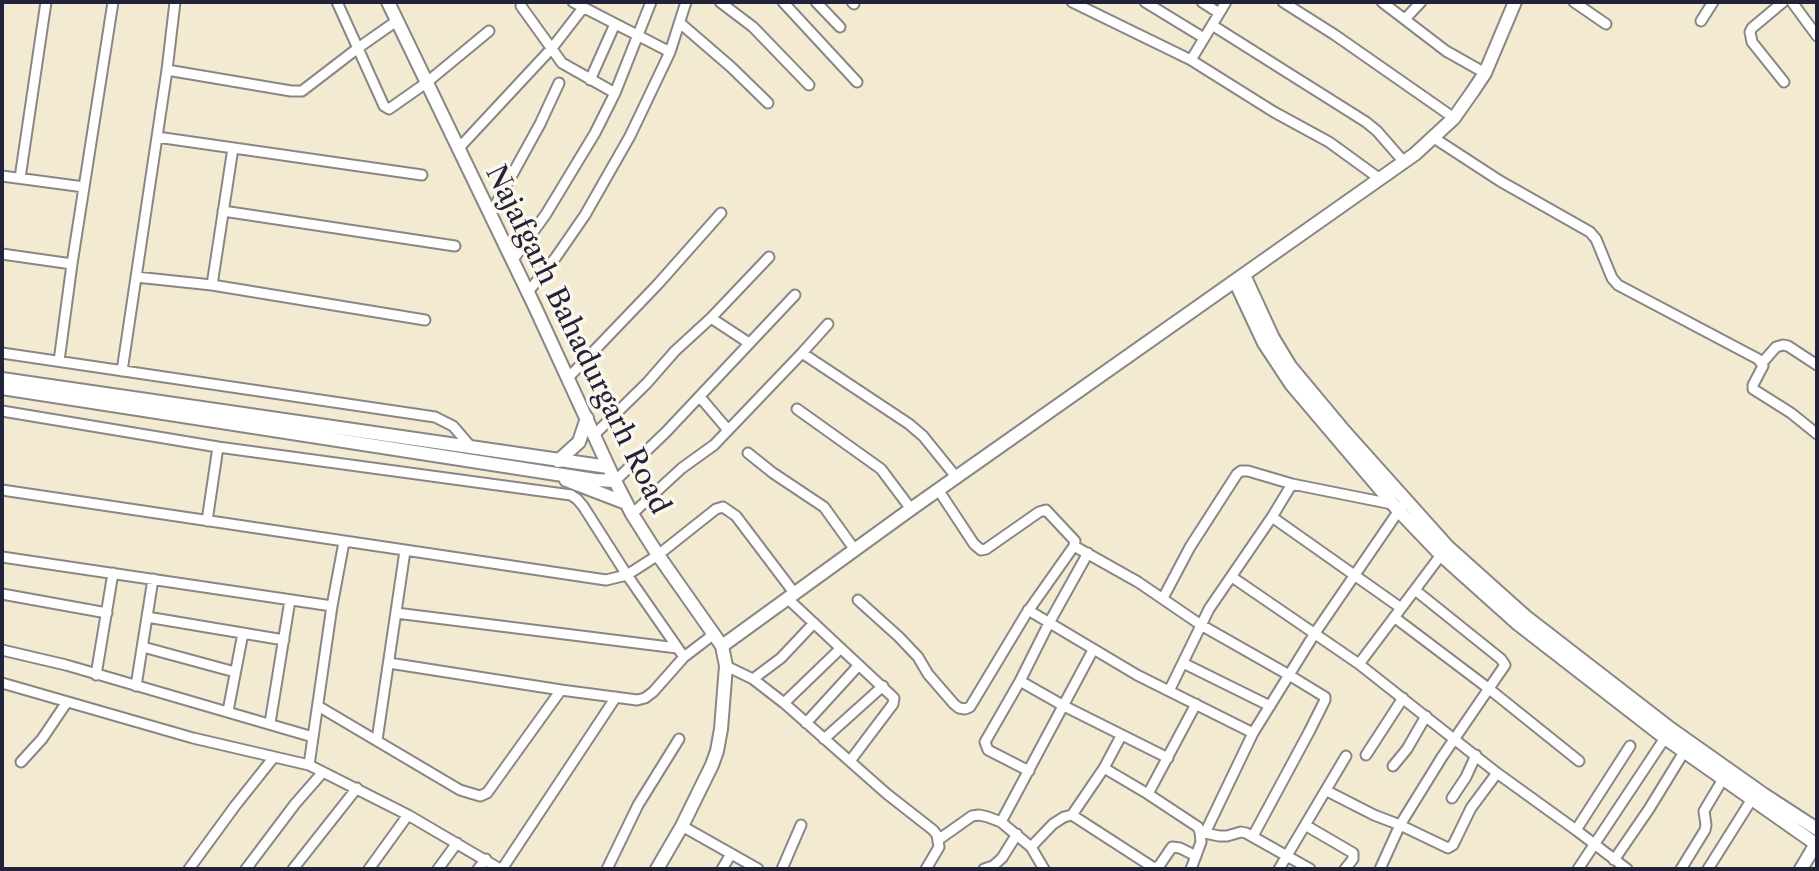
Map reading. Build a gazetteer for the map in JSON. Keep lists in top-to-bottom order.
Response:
{
  "streets": {
    "street": ["Najafgarh Bahadurgarh Road"]
  }
}
